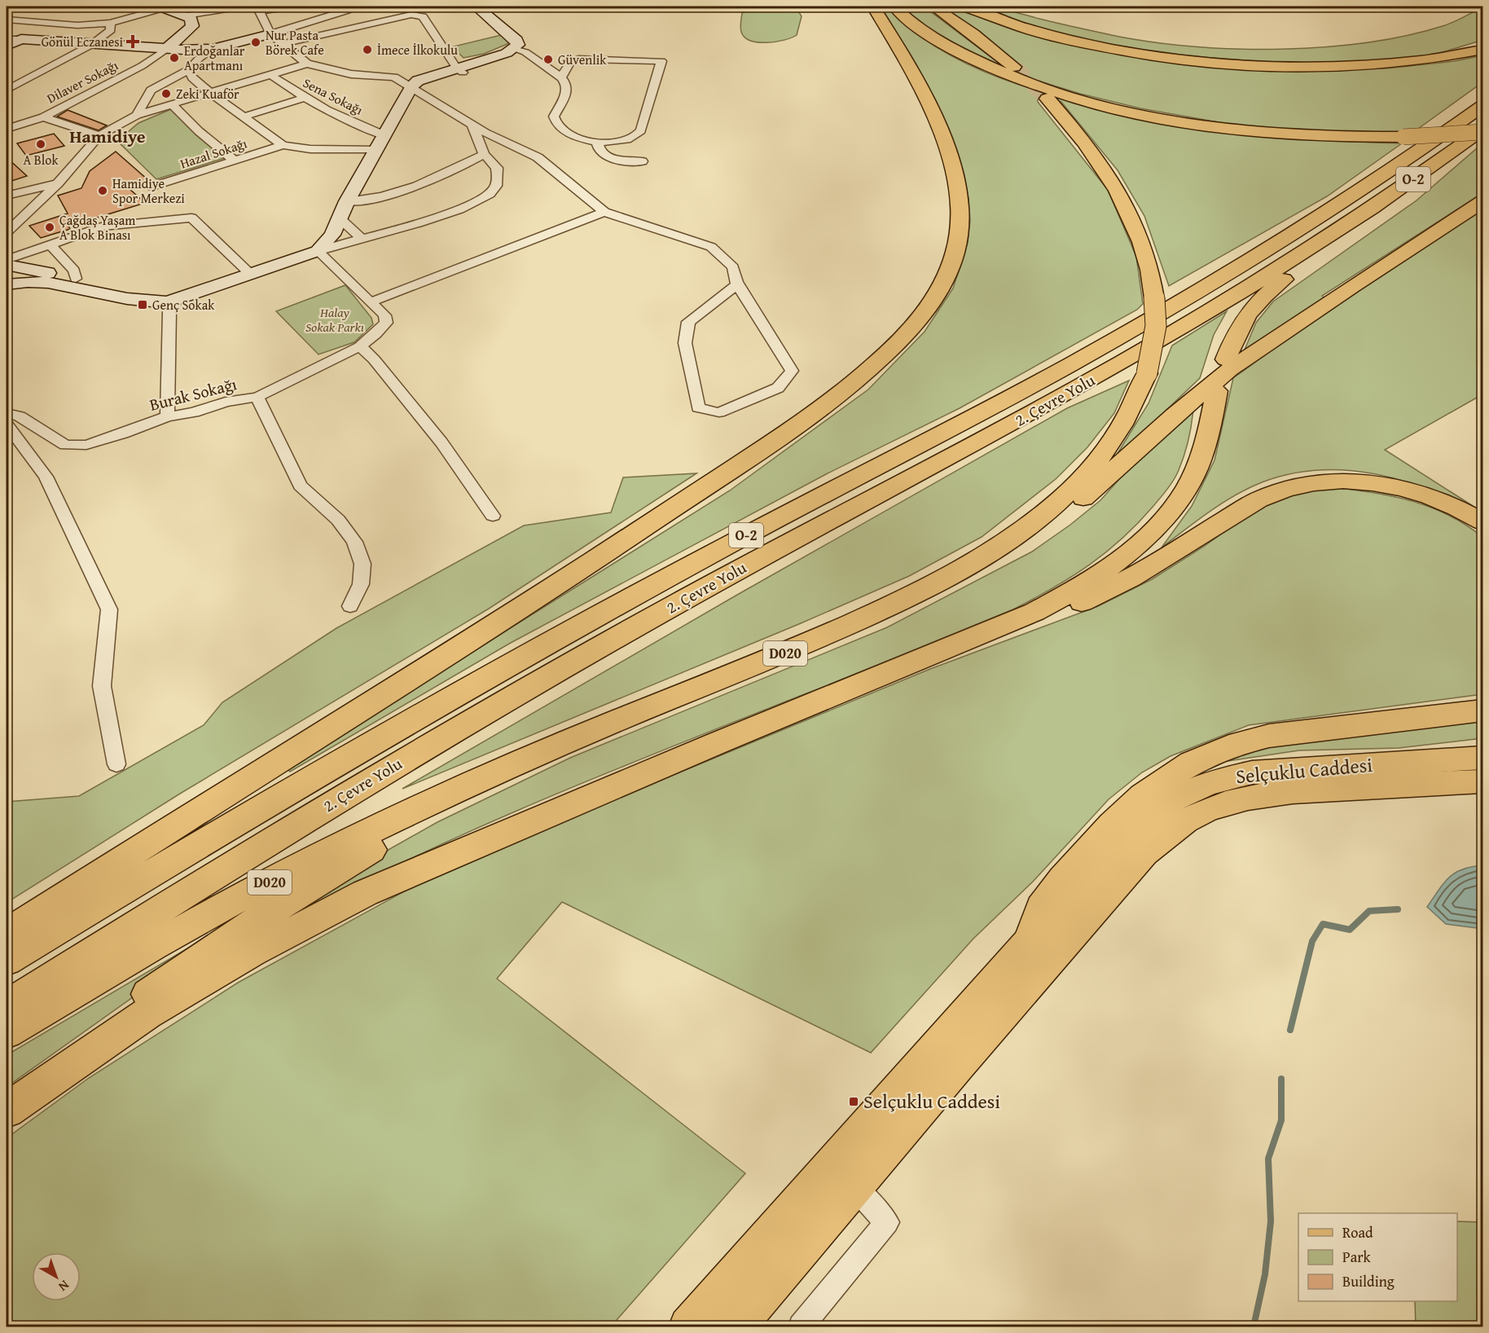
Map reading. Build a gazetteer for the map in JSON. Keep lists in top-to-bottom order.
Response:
{
  "streets": {
    "main road": [
      "O-2",
      "2. Çevre Yolu",
      "D020",
      "Selçuklu Caddesi"
    ],
    "street": [
      "Dilaver Sokağı",
      "Sena Sokağı",
      "Hazal Sokağı",
      "Burak Sokağı"
    ]
  },
  "districts": ["Hamidiye"],
  "parks": ["Halay Sokak Parkı"],
  "places": {
    "health": ["Gönül Eczanesi"],
    "other": [
      "Nur Pasta Börek Cafe",
      "İmece İlkokulu",
      "Erdoğanlar Apartmanı",
      "Güvenlik",
      "Zeki Kuaför",
      "A Blok",
      "Hamidiye Spor Merkezi",
      "Çağdaş Yaşam A Blok Binası"
    ],
    "transit": ["Genç Sokak", "Selçuklu Caddesi"]
  },
  "legend": ["Road", "Park", "Building"],
  "north": "bottom right"
}
